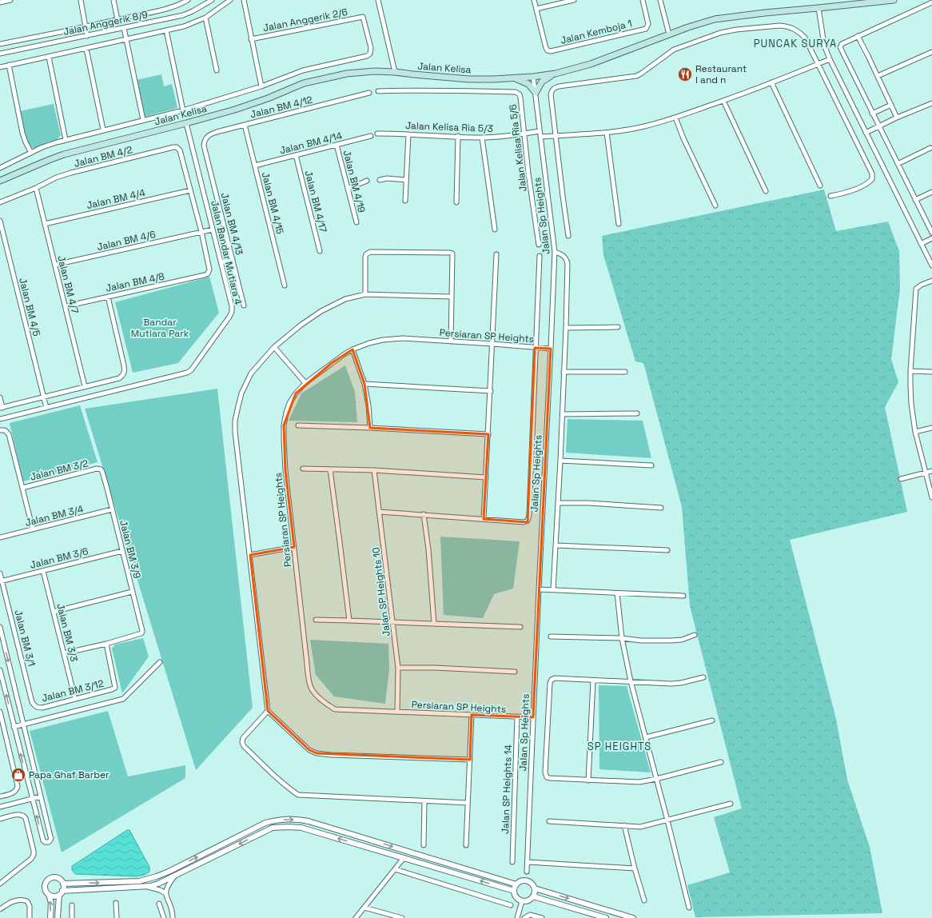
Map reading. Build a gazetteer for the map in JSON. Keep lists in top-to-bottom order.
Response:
{
  "streets": {
    "main road": ["Jalan Kelisa"],
    "street": [
      "Jalan Anggerik 2/6",
      "Jalan Anggerik 8/9",
      "Jalan Kemboja 1",
      "Jalan BM 4/12",
      "Jalan Kelisa Ria 5/3",
      "Jalan BM 4/14",
      "Jalan Kelisa Ria 5/6",
      "Jalan BM 4/2",
      "Jalan BM 4/19",
      "Jalan BM 4/4",
      "Jalan BM 4/17",
      "Jalan BM 4/15",
      "Jalan Sp Heights",
      "Jalan BM 4/13",
      "Jalan BM 4/6",
      "Jalan Bandar Mutiara 4",
      "Jalan BM 4/8",
      "Jalan BM 4/7",
      "Jalan BM 4/5",
      "Persiaran SP Heights",
      "Jalan BM 3/2",
      "Jalan BM 3/4",
      "Jalan BM 3/9",
      "Jalan BM 3/6",
      "Jalan SP Heights 10",
      "Jalan BM 3/3",
      "Jalan BM 3/1",
      "Jalan BM 3/12",
      "Jalan SP Heights 14"
    ]
  },
  "crossings": [
    ["Jalan Kelisa", "Jalan Sp Heights"],
    ["Jalan Kelisa", "Jalan Bandar Mutiara 4"],
    ["Jalan BM 4/12", "Jalan BM 4/15"],
    ["Jalan BM 4/12", "Jalan BM 4/13"],
    ["Jalan Kelisa Ria 5/3", "Jalan Kelisa Ria 5/6"],
    ["Jalan Kelisa Ria 5/3", "Jalan Sp Heights"],
    ["Jalan BM 4/14", "Jalan BM 4/19"],
    ["Jalan BM 4/14", "Jalan BM 4/17"],
    ["Jalan BM 4/14", "Jalan BM 4/15"],
    ["Jalan BM 4/2", "Jalan BM 4/4"],
    ["Jalan BM 4/2", "Jalan BM 4/7"],
    ["Jalan BM 4/4", "Jalan BM 4/7"],
    ["Jalan Sp Heights", "Persiaran SP Heights"],
    ["Jalan BM 4/6", "Jalan Bandar Mutiara 4"],
    ["Jalan BM 4/6", "Jalan BM 4/8"],
    ["Jalan BM 4/6", "Jalan BM 4/7"],
    ["Jalan Bandar Mutiara 4", "Jalan BM 4/5"],
    ["Jalan BM 4/8", "Jalan BM 4/7"],
    ["Persiaran SP Heights", "Jalan SP Heights 10"],
    ["Persiaran SP Heights", "Jalan SP Heights 14"],
    ["Jalan BM 3/2", "Jalan BM 3/9"],
    ["Jalan BM 3/4", "Jalan BM 3/9"],
    ["Jalan BM 3/9", "Jalan BM 3/6"],
    ["Jalan BM 3/9", "Jalan BM 3/12"],
    ["Jalan BM 3/6", "Jalan BM 3/3"],
    ["Jalan BM 3/6", "Jalan BM 3/1"],
    ["Jalan BM 3/3", "Jalan BM 3/12"],
    ["Jalan BM 3/1", "Jalan BM 3/12"]
  ],
  "districts": ["PUNCAK SURYA", "SP HEIGHTS"],
  "parks": ["Bandar Mutiara Park"],
  "places": {
    "restaurant": ["Restaurant l and n"],
    "shop": ["Papa Ghaf Barber"]
  }
}
